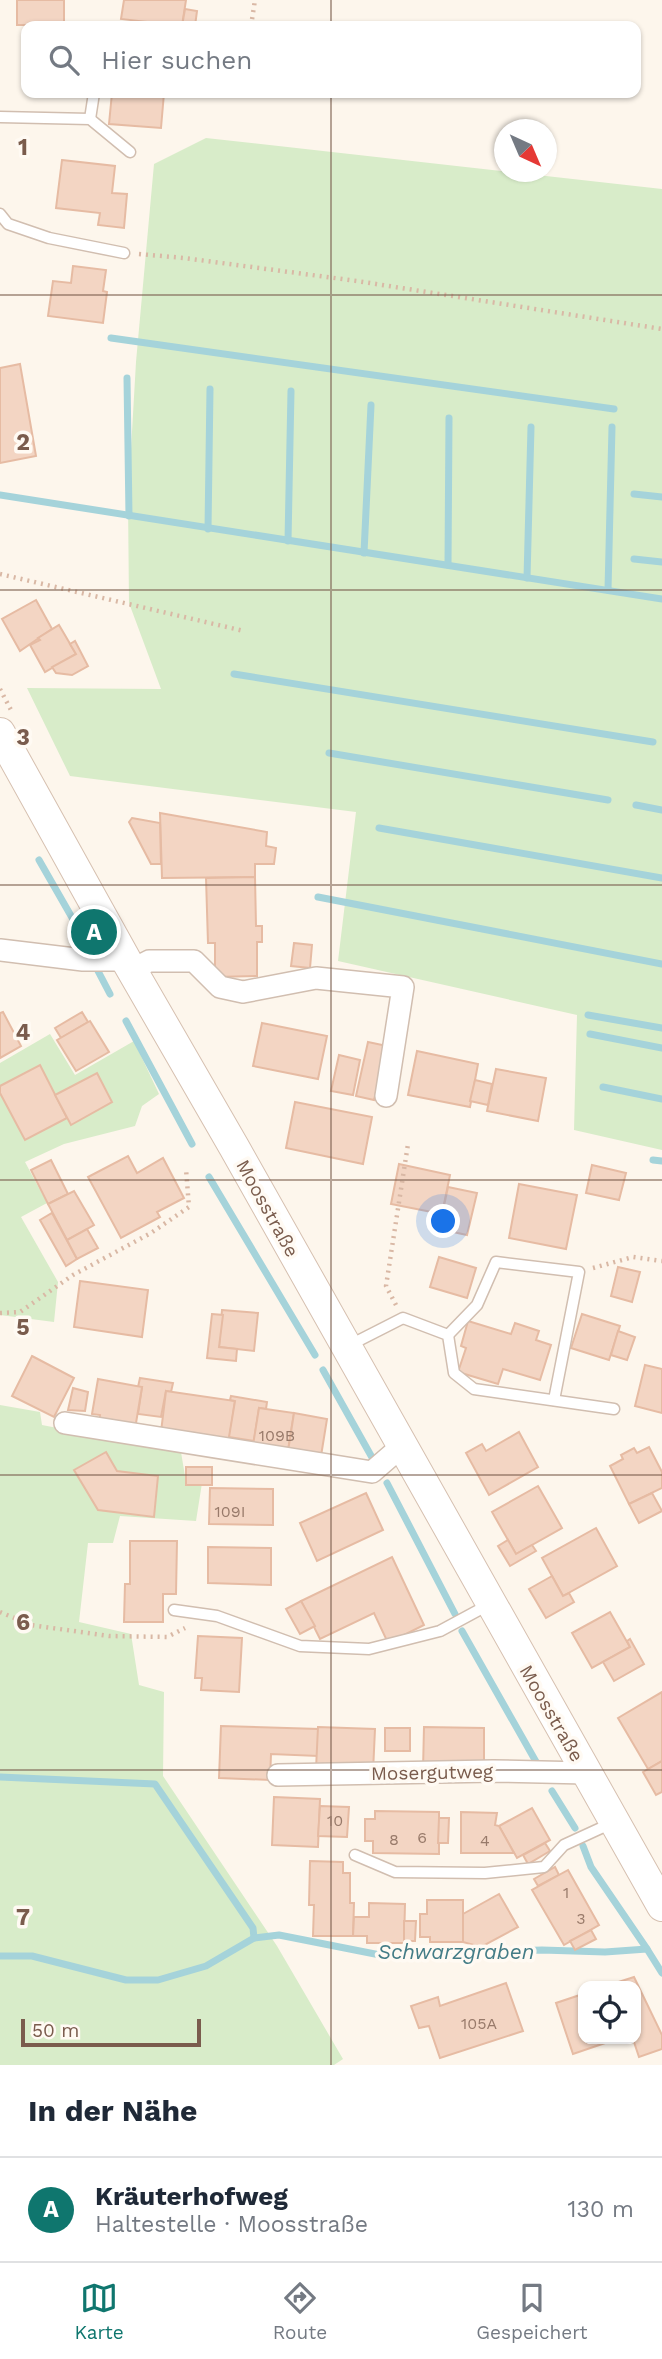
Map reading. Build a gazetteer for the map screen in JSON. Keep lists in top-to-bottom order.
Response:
{
  "streets": {
    "street": ["Moosstraße", "Mosergutweg"]
  },
  "crossings": [
    ["Moosstraße", "Mosergutweg"]
  ],
  "water": ["Schwarzgraben"],
  "house_numbers": [
    "109B",
    "109I",
    "10",
    "6",
    "8",
    "4",
    "1",
    "3",
    "105A"
  ],
  "scale_bar": "50 m",
  "north": "bottom right",
  "page": {
    "search": "Hier suchen",
    "pins": "A",
    "scale": "50 m",
    "heading": "In der Nähe",
    "list": [
      {
        "mark": "A",
        "name": "Kräuterhofweg",
        "note": "Haltestelle · Moosstraße",
        "value": "130 m"
      }
    ],
    "nav": ["Karte", "Route", "Gespeichert"]
  },
  "grid": {
    "rows": [
      "1",
      "2",
      "3",
      "4",
      "5",
      "6",
      "7"
    ]
  }
}
